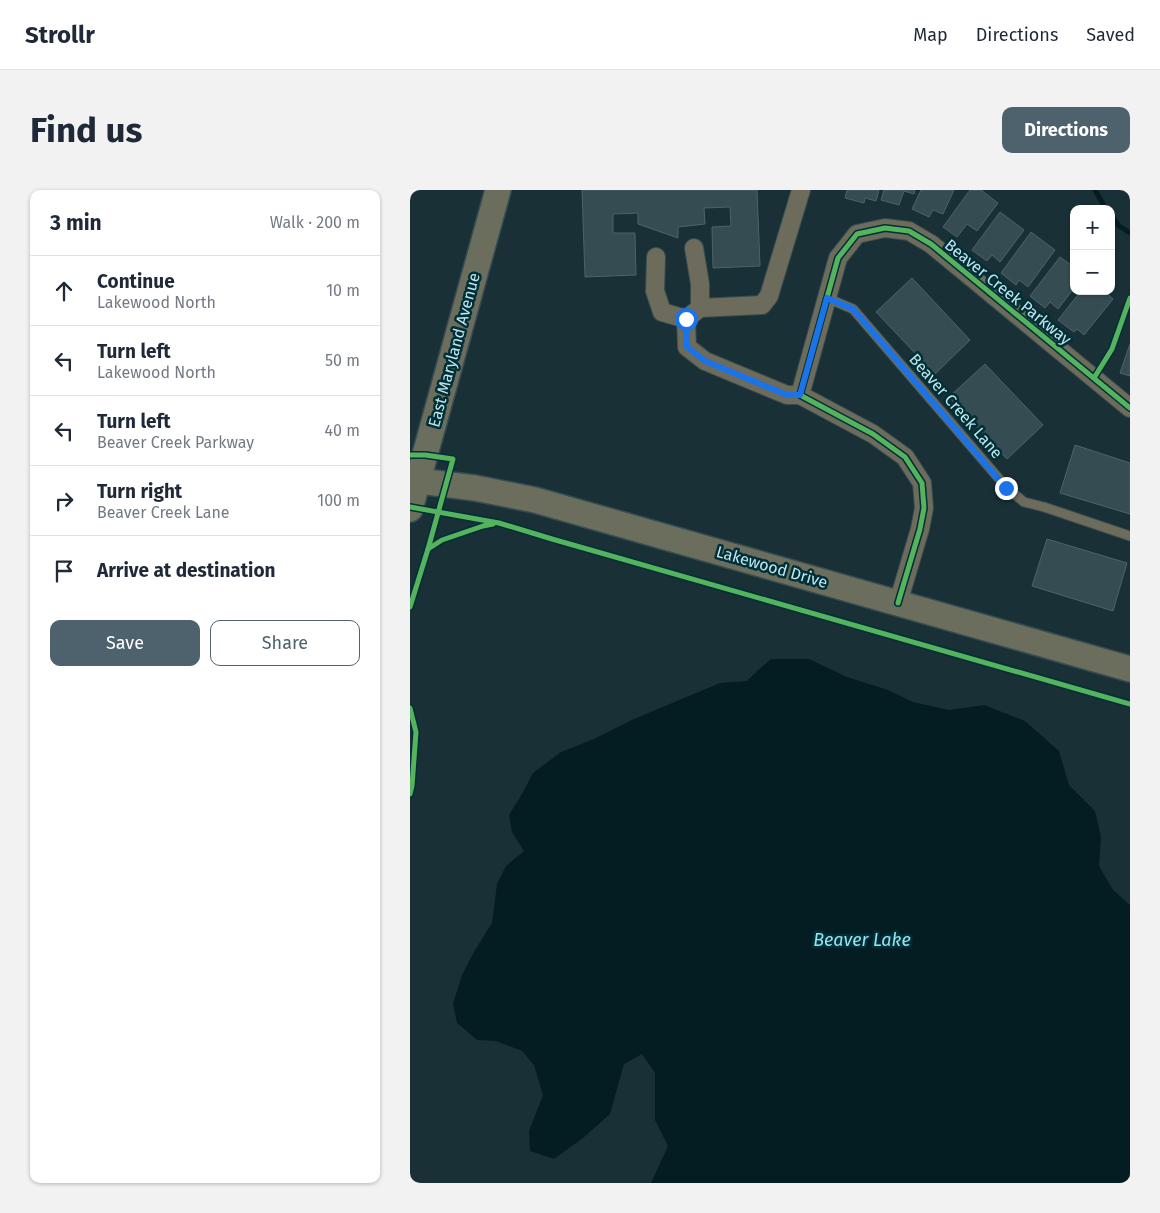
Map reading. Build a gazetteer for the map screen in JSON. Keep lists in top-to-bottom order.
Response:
{
  "streets": {
    "street": ["Beaver Creek Parkway", "East Maryland Avenue", "Lakewood Drive"],
    "lane": ["Beaver Creek Lane"]
  },
  "crossings": [
    ["Beaver Creek Parkway", "Beaver Creek Lane"],
    ["East Maryland Avenue", "Lakewood Drive"]
  ],
  "water": ["Beaver Lake"],
  "page": {
    "header": "Strollr",
    "nav": ["Map", "Directions", "Saved"],
    "buttons": [
      "Directions",
      ["Save", "Share"]
    ],
    "title": "Find us",
    "heading": ["3 min", "Walk · 200 m"],
    "map_buttons": ["+", "−"],
    "list": [
      ["Continue", "Lakewood North", "10 m"],
      ["Turn left", "Lakewood North", "50 m"],
      ["Turn left", "Beaver Creek Parkway", "40 m"],
      ["Turn right", "Beaver Creek Lane", "100 m"],
      "Arrive at destination"
    ]
  }
}
